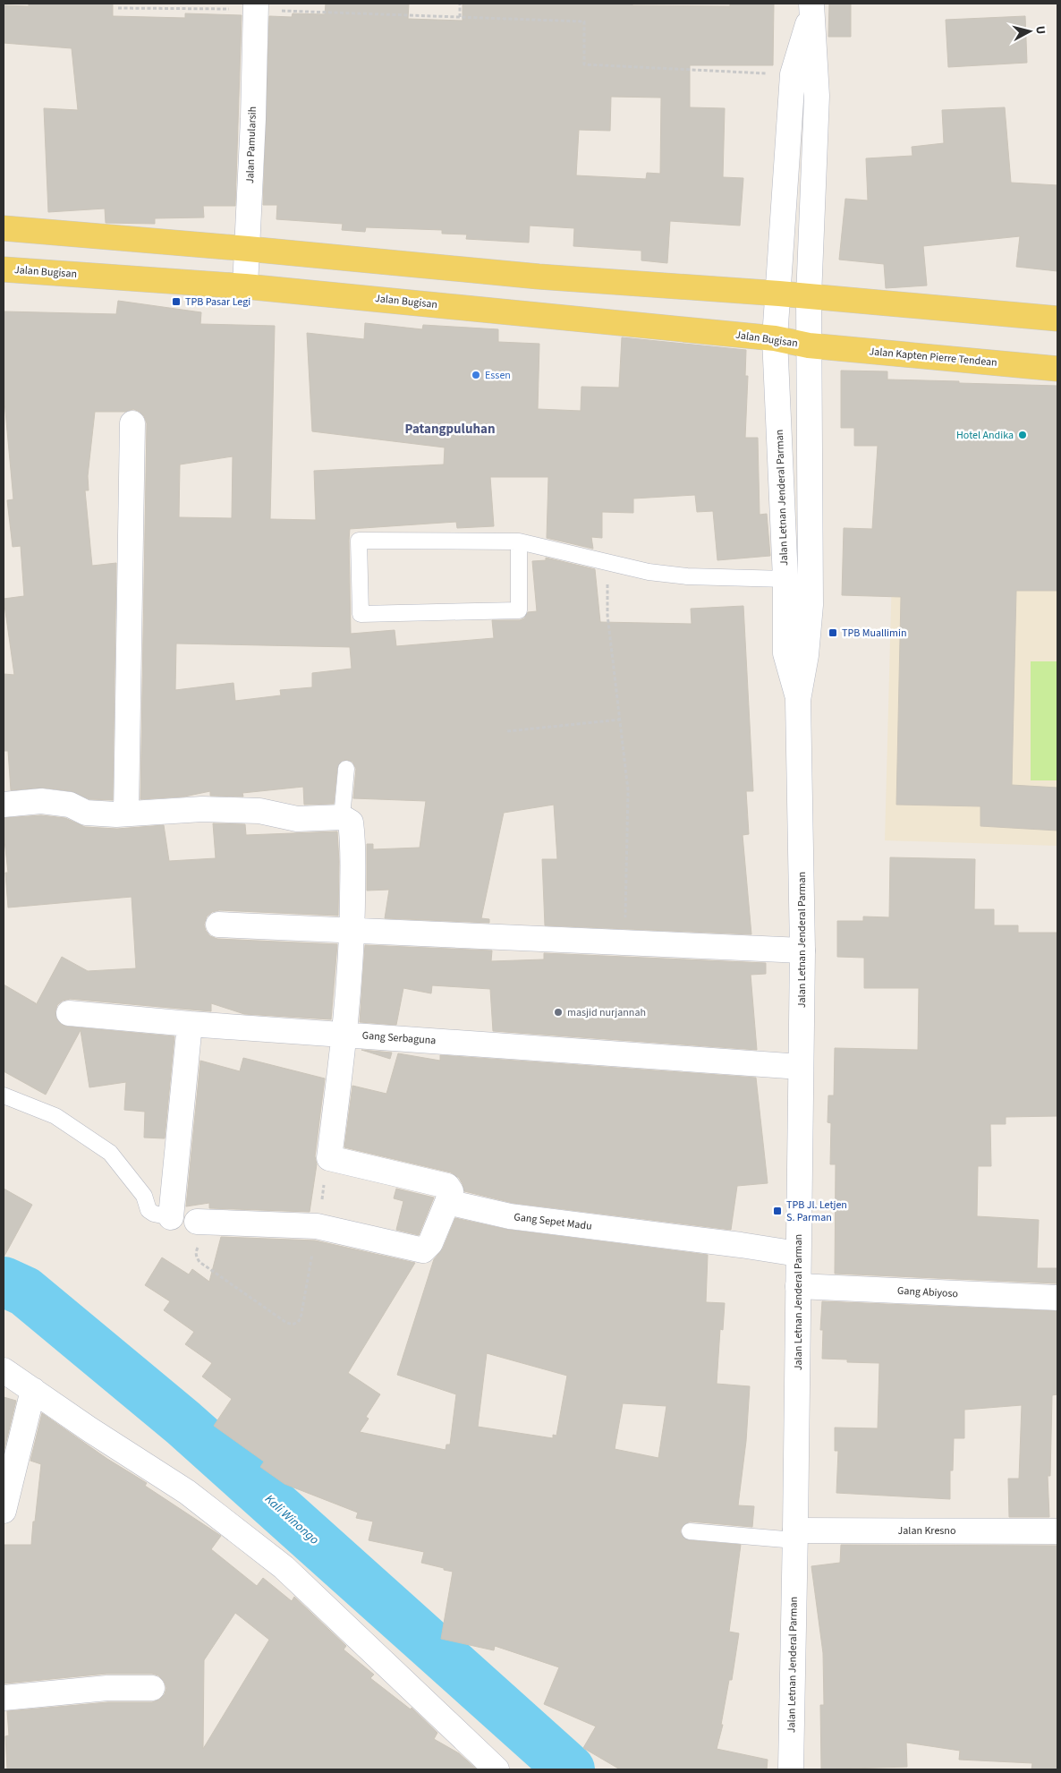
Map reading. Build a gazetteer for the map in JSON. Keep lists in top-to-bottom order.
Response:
{
  "streets": {
    "main road": ["Jalan Bugisan", "Jalan Kapten Pierre Tendean"],
    "street": [
      "Jalan Pamularsih",
      "Jalan Letnan Jenderal Parman",
      "Gang Serbaguna",
      "Gang Sepet Madu",
      "Gang Abiyoso",
      "Jalan Kresno"
    ]
  },
  "crossings": [
    ["Jalan Pamularsih", "Jalan Bugisan"],
    ["Jalan Bugisan", "Jalan Kapten Pierre Tendean"],
    ["Jalan Bugisan", "Jalan Letnan Jenderal Parman"],
    ["Jalan Kapten Pierre Tendean", "Jalan Letnan Jenderal Parman"],
    ["Jalan Letnan Jenderal Parman", "Gang Serbaguna"],
    ["Jalan Letnan Jenderal Parman", "Gang Sepet Madu"],
    ["Jalan Letnan Jenderal Parman", "Gang Abiyoso"],
    ["Jalan Letnan Jenderal Parman", "Jalan Kresno"]
  ],
  "districts": ["Patangpuluhan"],
  "water": ["Kali Winongo"],
  "places": {
    "transit": ["TPB Pasar Legi", "TPB Muallimin", "TPB Jl. Letjen S. Parman"],
    "other": ["Essen", "Hotel Andika", "masjid nurjannah"]
  },
  "north": "right"
}
